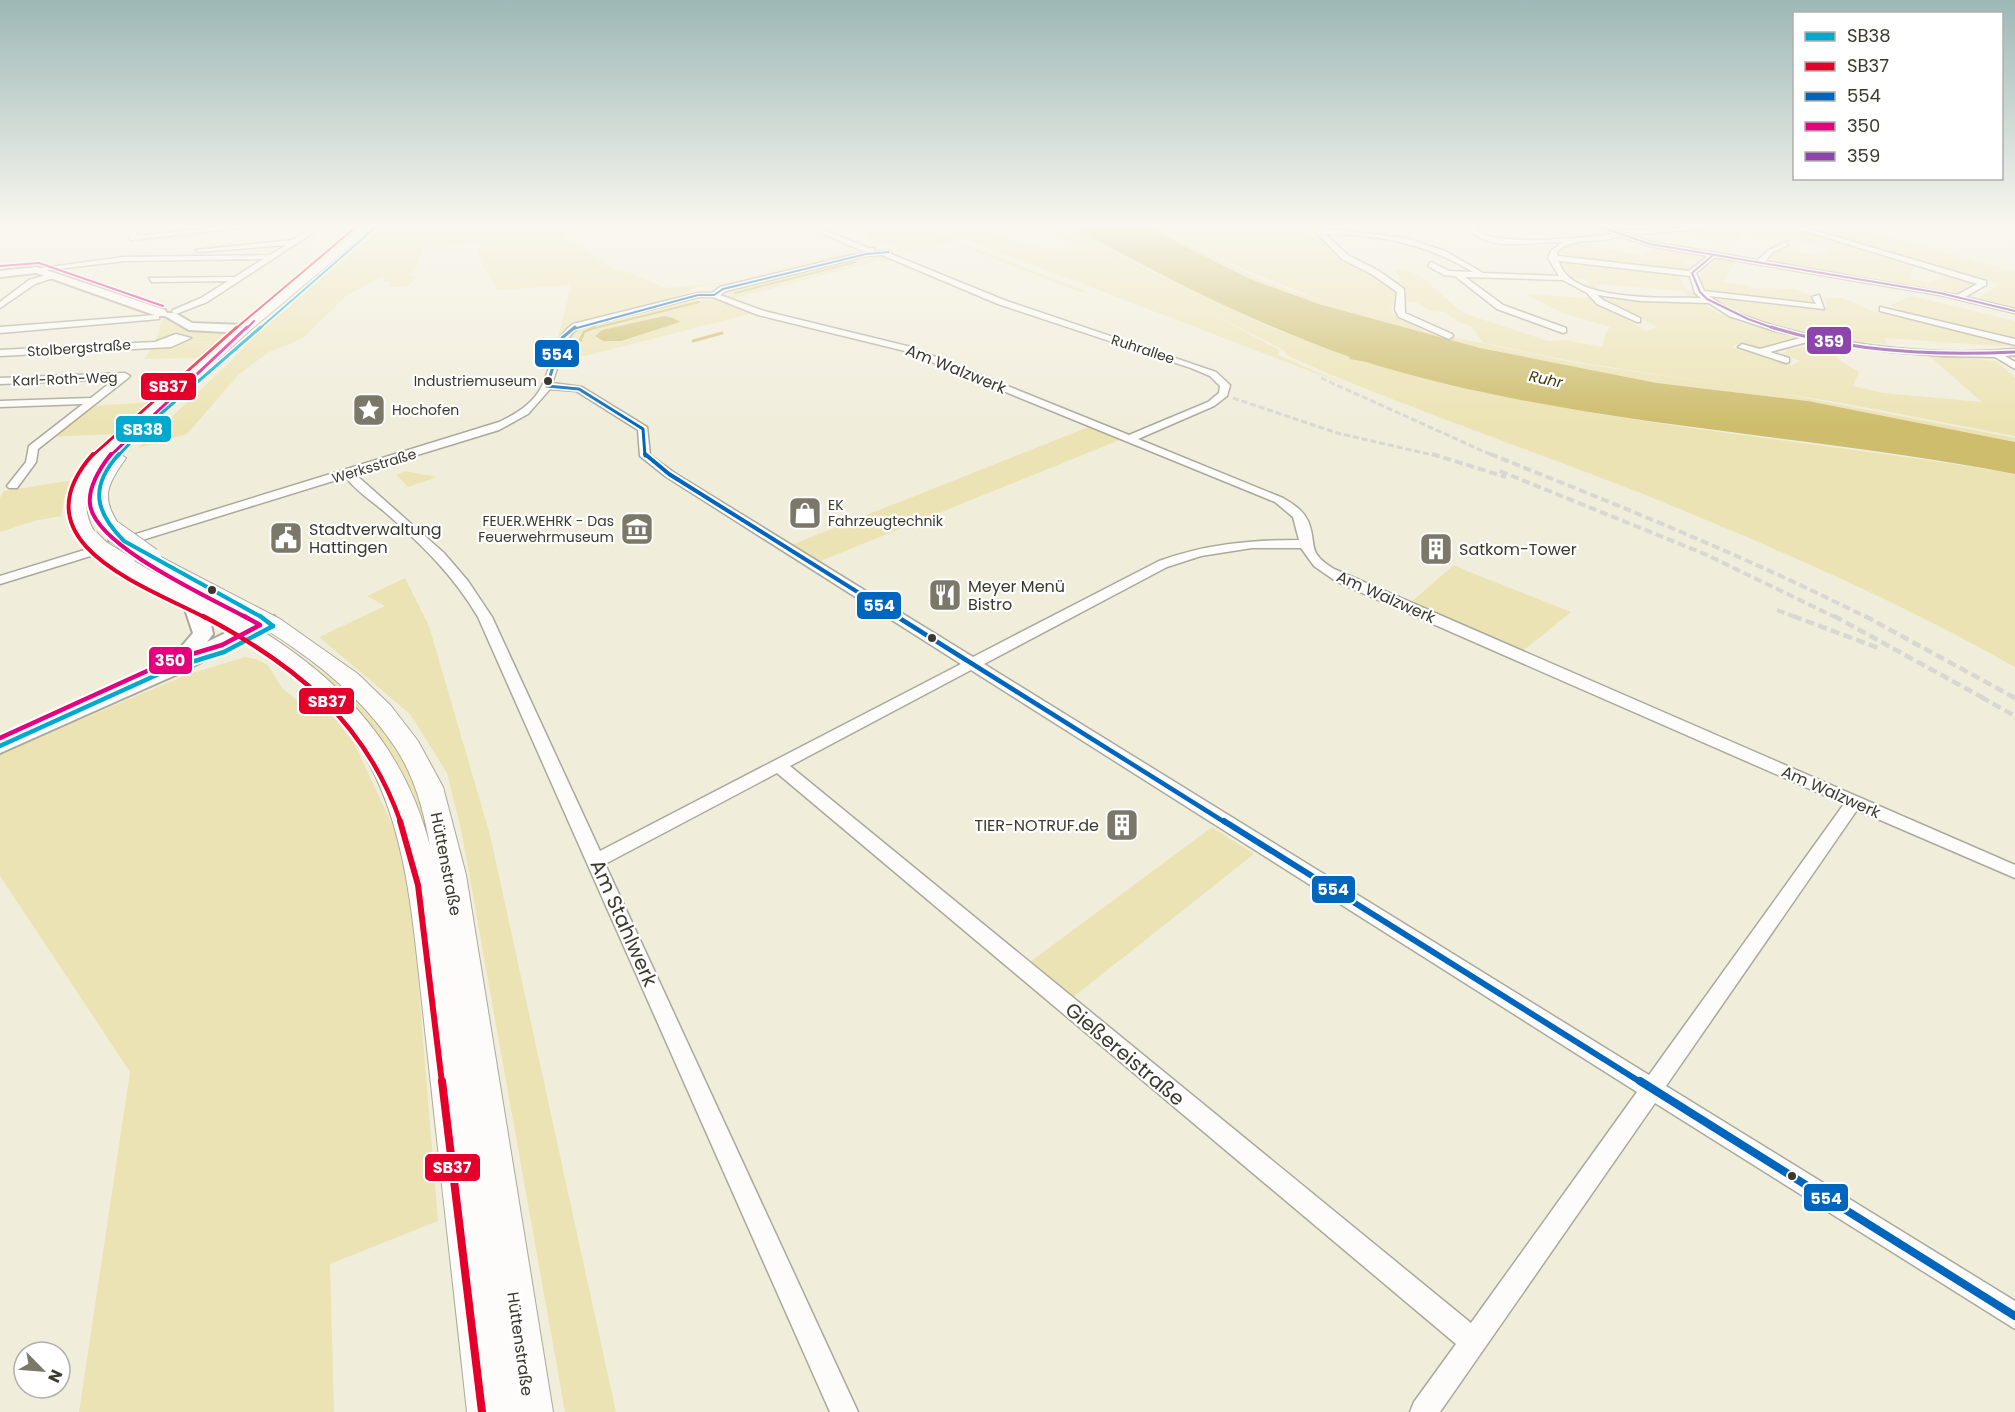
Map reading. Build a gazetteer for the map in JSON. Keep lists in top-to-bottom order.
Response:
{
  "streets": {
    "main road": ["Hüttenstraße"],
    "street": [
      "Stolbergstraße",
      "Ruhrallee",
      "Am Walzwerk",
      "Karl-Roth-Weg",
      "Werksstraße",
      "Am Stahlwerk",
      "Gießereistraße"
    ]
  },
  "crossings": [
    ["Ruhrallee", "Am Walzwerk"],
    ["Am Walzwerk", "Werksstraße"],
    ["Werksstraße", "Am Stahlwerk"]
  ],
  "water": ["Ruhr"],
  "places": {
    "other": ["Industriemuseum"],
    "place": ["Hochofen"],
    "shop": ["EK Fahrzeugtechnik"],
    "museum": ["FEUER.WEHRK - Das Feuerwehrmuseum"],
    "public building": ["Stadtverwaltung Hattingen"],
    "building": ["Satkom-Tower", "TIER-NOTRUF.de"],
    "restaurant": ["Meyer Menü Bistro"]
  },
  "lines": [
    "transit line SB38",
    "transit line SB37",
    "transit line 554",
    "transit line 350",
    "transit line 359"
  ],
  "legend": [
    "SB38",
    "SB37",
    "554",
    "350",
    "359"
  ],
  "north": "bottom right"
}
